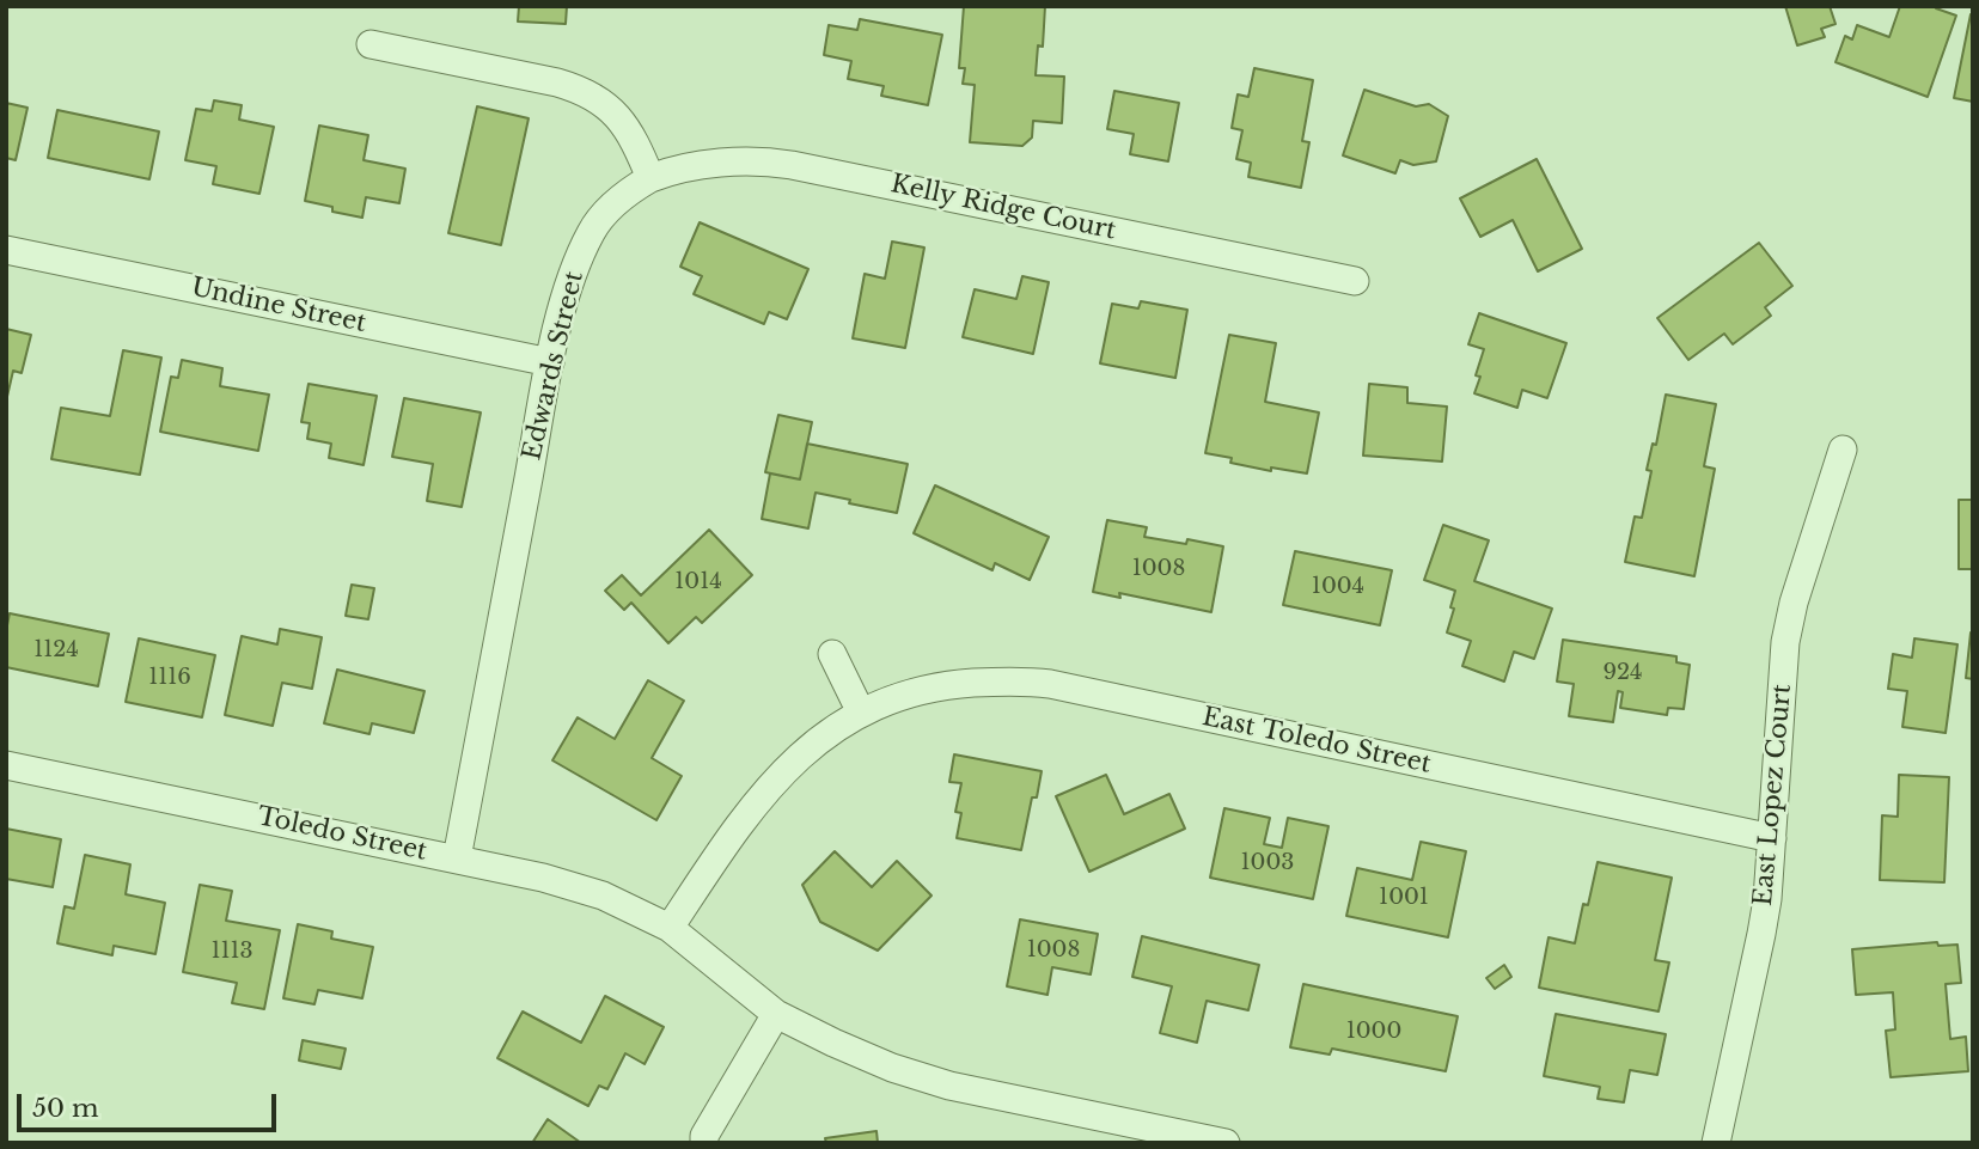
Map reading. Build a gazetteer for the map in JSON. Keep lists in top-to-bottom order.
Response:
{
  "streets": {
    "street": [
      "Kelly Ridge Court",
      "Undine Street",
      "Edwards Street",
      "East Toledo Street",
      "East Lopez Court",
      "Toledo Street"
    ]
  },
  "crossings": [
    ["Kelly Ridge Court", "Edwards Street"],
    ["Undine Street", "Edwards Street"],
    ["Edwards Street", "Toledo Street"],
    ["East Toledo Street", "East Lopez Court"],
    ["East Toledo Street", "Toledo Street"]
  ],
  "house_numbers": [
    "1008",
    "1014",
    "1004",
    "1124",
    "924",
    "1116",
    "1003",
    "1001",
    "1008",
    "1113",
    "1000"
  ],
  "scale_bar": "50 m"
}
